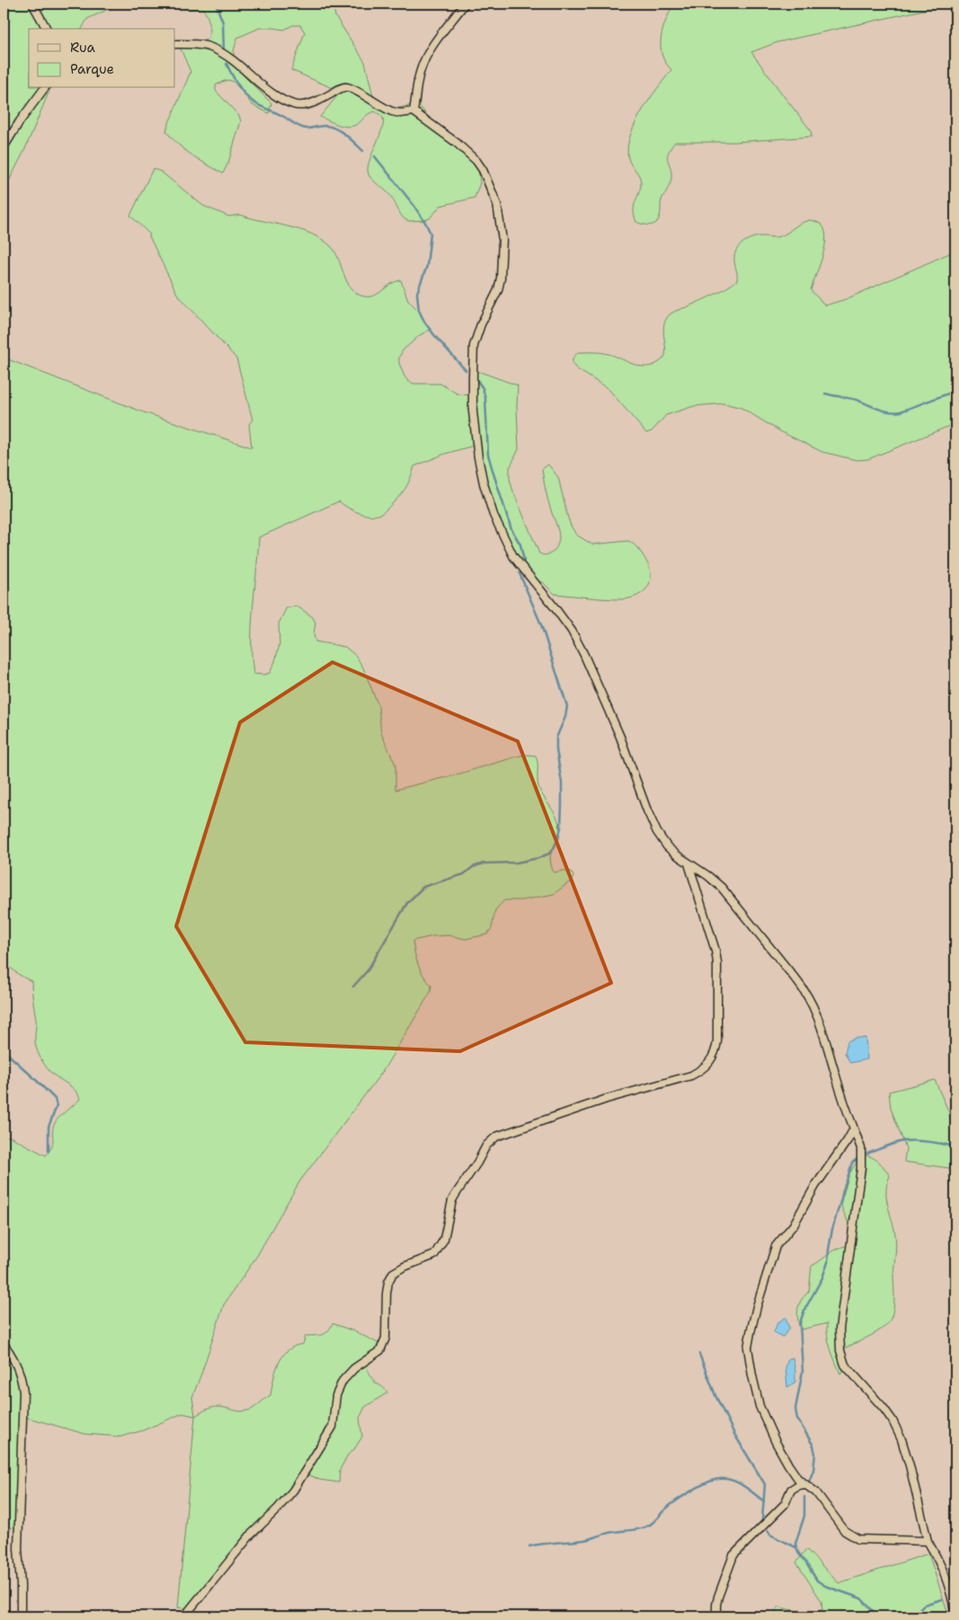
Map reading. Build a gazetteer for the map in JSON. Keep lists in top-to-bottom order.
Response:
{
  "legend": ["Rua", "Parque"]
}
